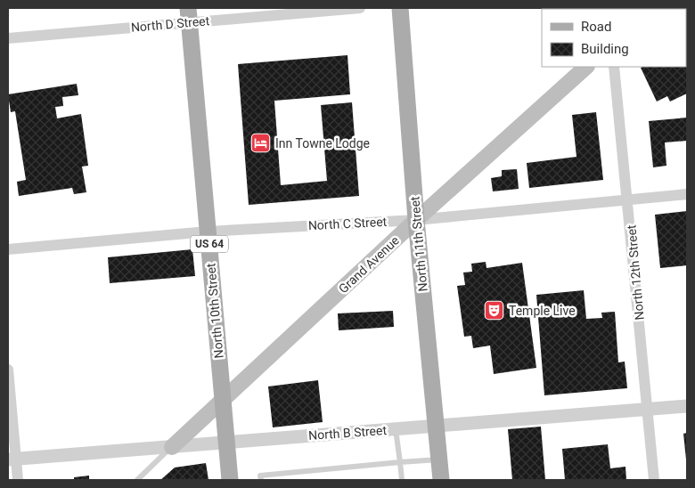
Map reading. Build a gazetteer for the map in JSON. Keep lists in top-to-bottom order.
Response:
{
  "streets": {
    "main road": [
      "US 64",
      "North 11th Street",
      "Grand Avenue",
      "North 10th Street"
    ],
    "street": [
      "North D Street",
      "North C Street",
      "North 12th Street",
      "North B Street"
    ]
  },
  "crossings": [
    ["North D Street", "North 10th Street"],
    ["North C Street", "North 11th Street"],
    ["North C Street", "Grand Avenue"],
    ["North C Street", "North 12th Street"],
    ["North C Street", "North 10th Street"],
    ["North 11th Street", "Grand Avenue"],
    ["North 11th Street", "North B Street"],
    ["Grand Avenue", "North 10th Street"],
    ["Grand Avenue", "North B Street"],
    ["North 12th Street", "North B Street"],
    ["North 10th Street", "North B Street"]
  ],
  "places": {
    "hotel": ["Inn Towne Lodge"],
    "theatre": ["Temple Live"]
  },
  "legend": ["Road", "Building"]
}
